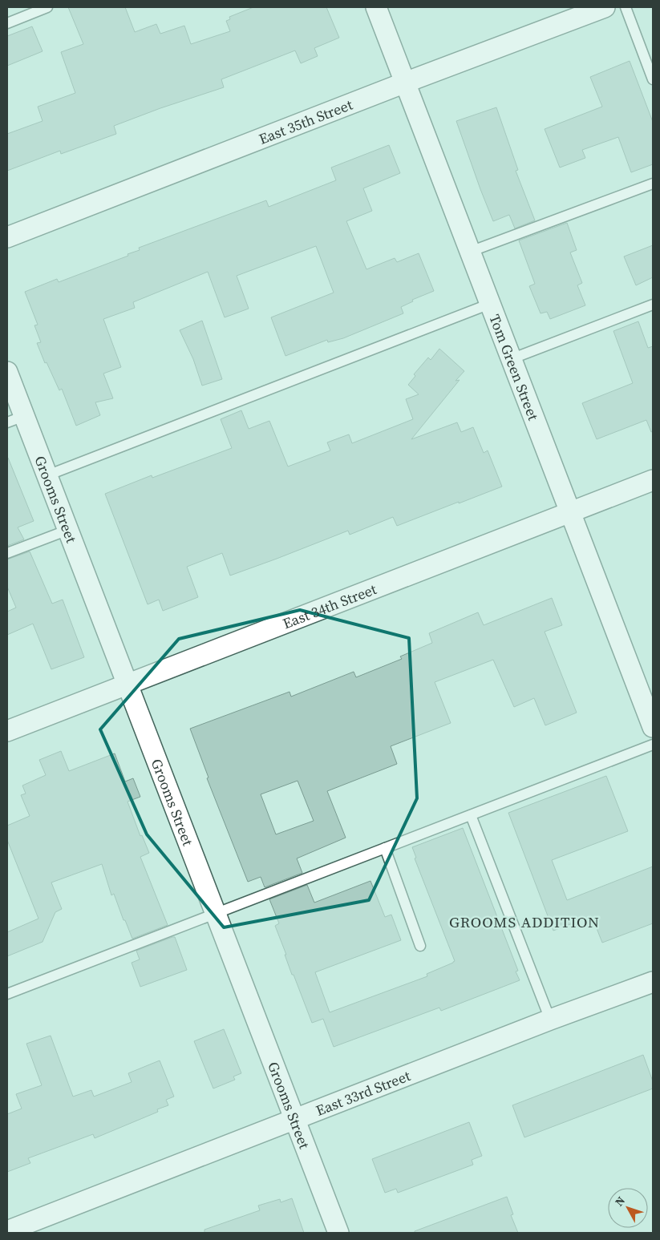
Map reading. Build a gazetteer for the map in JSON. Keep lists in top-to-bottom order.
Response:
{
  "streets": {
    "street": [
      "East 35th Street",
      "Tom Green Street",
      "Grooms Street",
      "East 34th Street",
      "East 33rd Street"
    ]
  },
  "crossings": [
    ["East 35th Street", "Tom Green Street"],
    ["Tom Green Street", "East 34th Street"],
    ["Grooms Street", "East 34th Street"],
    ["Grooms Street", "East 33rd Street"]
  ],
  "districts": ["GROOMS ADDITION"],
  "north": "top left"
}
